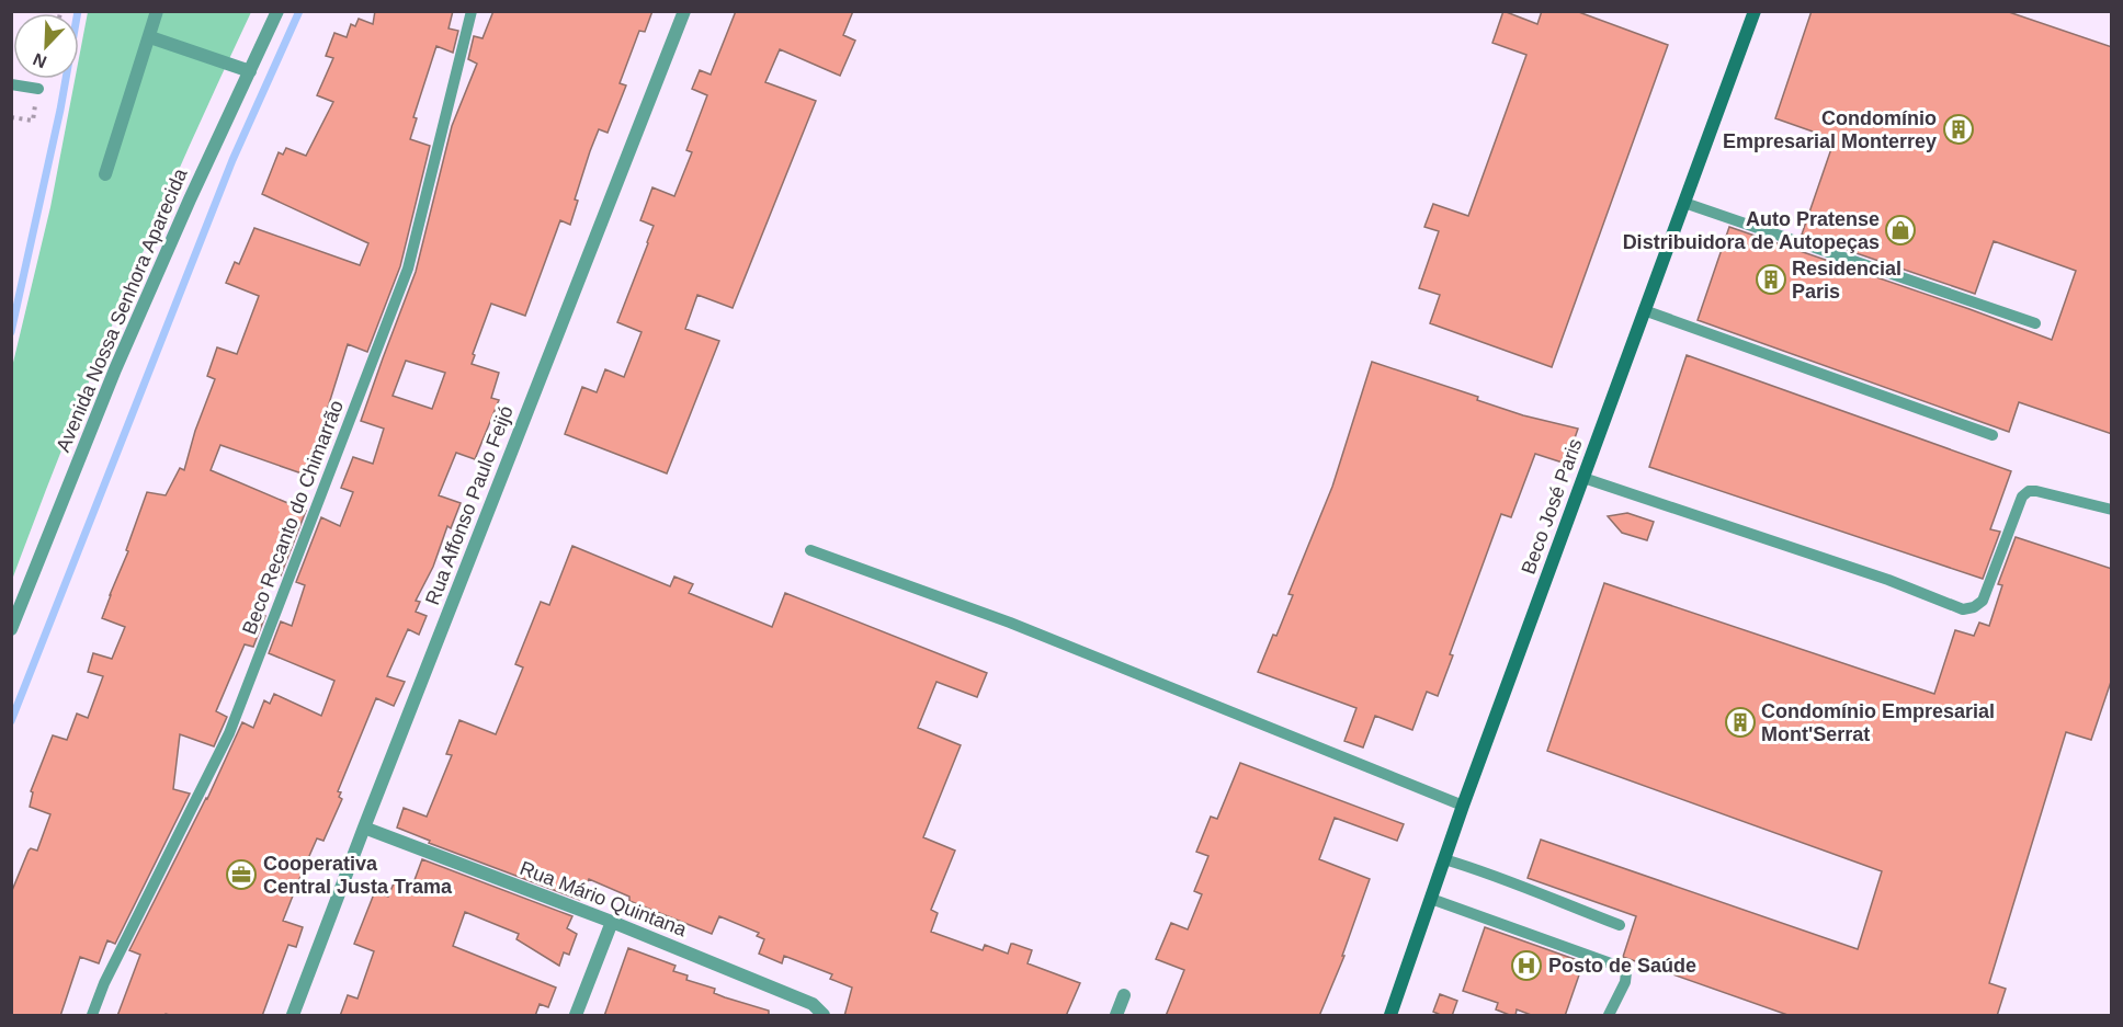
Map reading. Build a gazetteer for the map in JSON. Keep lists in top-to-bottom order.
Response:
{
  "streets": {
    "street": [
      "Avenida Nossa Senhora Aparecida",
      "Rua Affonso Paulo Feijó",
      "Beco José Paris",
      "Rua Mário Quintana"
    ],
    "lane": ["Beco Recanto do Chimarrão"]
  },
  "crossings": [
    ["Rua Affonso Paulo Feijó", "Rua Mário Quintana"]
  ],
  "places": {
    "building": ["Condomínio Empresarial Monterrey", "Residencial Paris", "Condomínio Empresarial Mont'Serrat"],
    "shop": ["Auto Pratense Distribuidora de Autopeças"],
    "office": ["Cooperativa Central Justa Trama"],
    "hospital": ["Posto de Saúde"]
  },
  "north": "bottom left"
}
